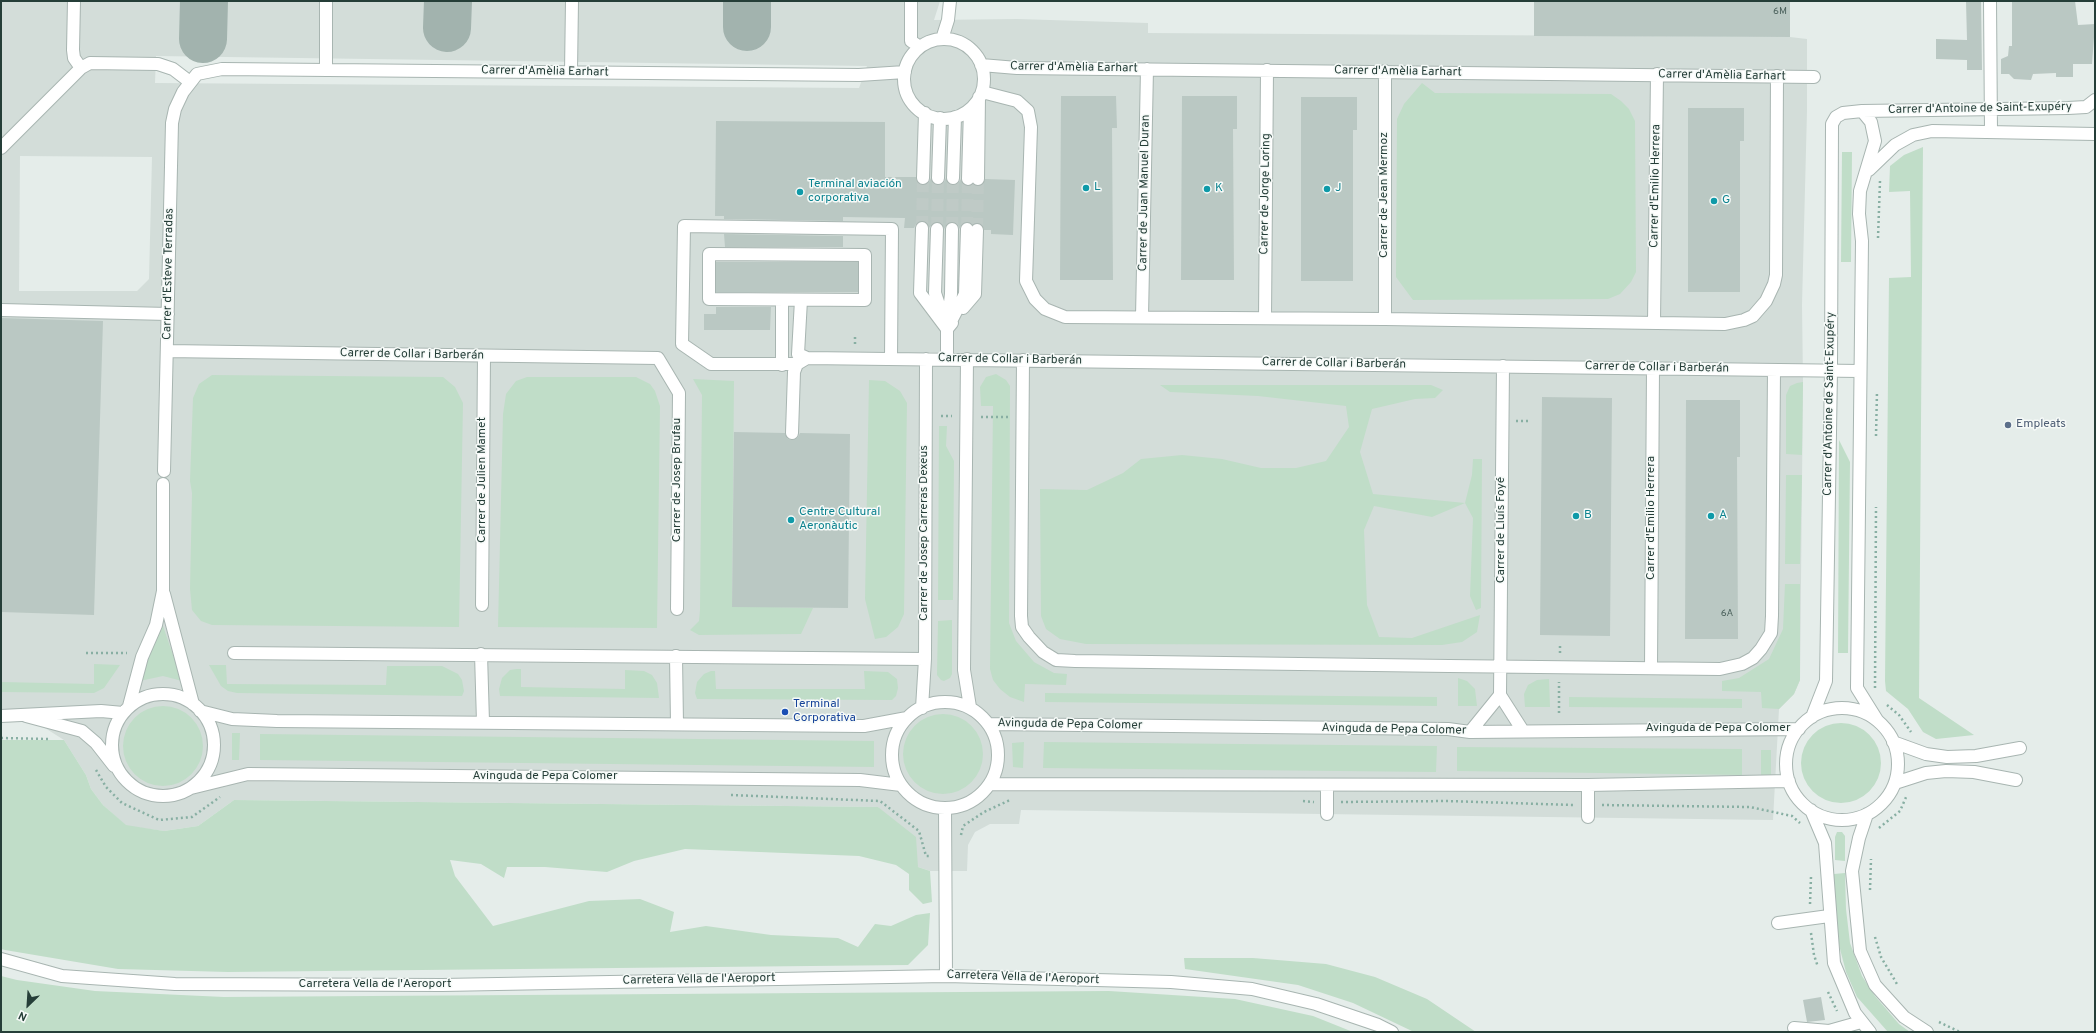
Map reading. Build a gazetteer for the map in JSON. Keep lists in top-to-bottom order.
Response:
{
  "streets": {
    "street": [
      "Carrer d'Amèlia Earhart",
      "Carrer d'Antoine de Saint-Exupéry",
      "Carrer d'Emilio Herrera",
      "Carrer de Juan Manuel Duran",
      "Carrer de Jorge Loring",
      "Carrer de Jean Mermoz",
      "Carrer d'Esteve Terradas",
      "Carrer de Collar i Barberán",
      "Carrer de Julien Mamet",
      "Carrer de Josep Brufau",
      "Carrer de Lluís Foyé",
      "Carrer de Josep Carreras Dexeus",
      "Avinguda de Pepa Colomer",
      "Carretera Vella de l'Aeroport"
    ]
  },
  "crossings": [
    ["Carrer d'Amèlia Earhart", "Carrer d'Emilio Herrera"],
    ["Carrer d'Amèlia Earhart", "Carrer de Juan Manuel Duran"],
    ["Carrer d'Amèlia Earhart", "Carrer de Jorge Loring"],
    ["Carrer d'Amèlia Earhart", "Carrer de Jean Mermoz"],
    ["Carrer d'Amèlia Earhart", "Carrer d'Esteve Terradas"],
    ["Carrer d'Antoine de Saint-Exupéry", "Carrer de Collar i Barberán"],
    ["Carrer d'Antoine de Saint-Exupéry", "Avinguda de Pepa Colomer"],
    ["Carrer d'Emilio Herrera", "Carrer de Collar i Barberán"],
    ["Carrer d'Esteve Terradas", "Carrer de Collar i Barberán"],
    ["Carrer de Collar i Barberán", "Carrer de Julien Mamet"],
    ["Carrer de Collar i Barberán", "Carrer de Josep Brufau"],
    ["Carrer de Collar i Barberán", "Carrer de Lluís Foyé"],
    ["Carrer de Collar i Barberán", "Carrer de Josep Carreras Dexeus"],
    ["Carrer de Josep Carreras Dexeus", "Avinguda de Pepa Colomer"]
  ],
  "places": [
    "L",
    "K",
    "J",
    "Terminal aviación corporativa",
    "G",
    "Empleats",
    "B",
    "A",
    "Centre Cultural Aeronàutic",
    "Terminal Corporativa"
  ],
  "house_numbers": ["6M", "6A"],
  "north": "bottom left"
}
